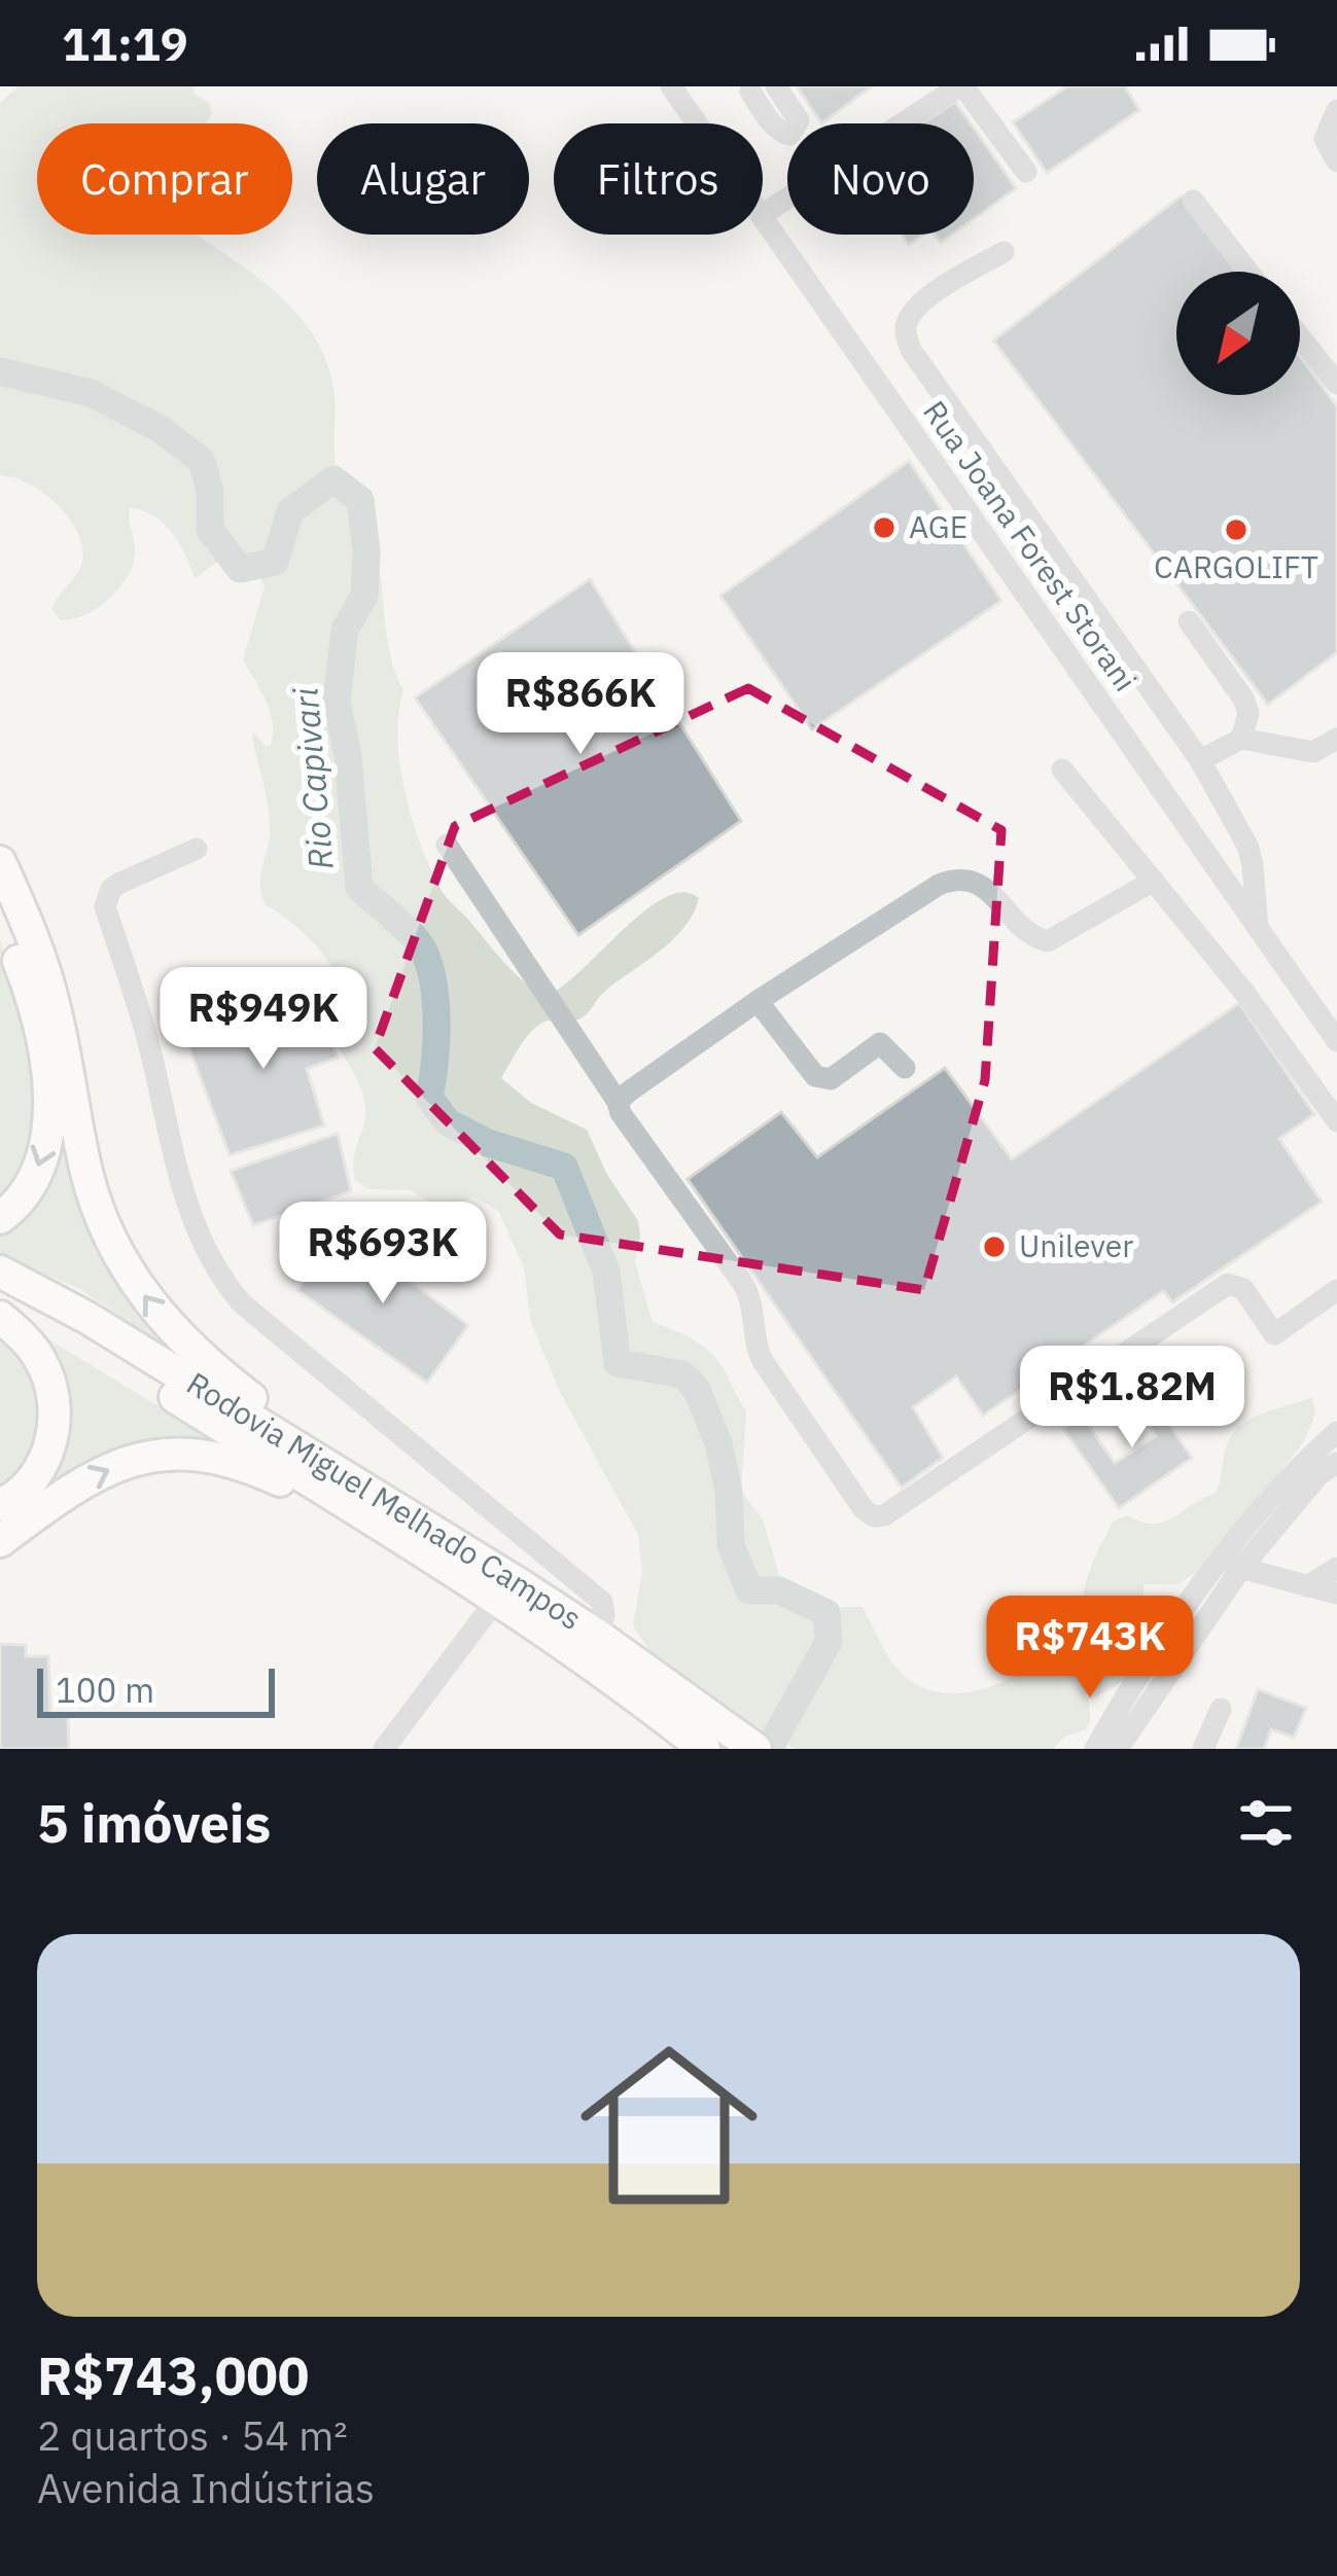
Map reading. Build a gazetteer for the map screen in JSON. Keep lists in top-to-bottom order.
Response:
{
  "streets": {
    "highway": ["Rodovia Miguel Melhado Campos"],
    "street": ["Rua Joana Forest Storani"]
  },
  "water": ["Rio Capivari"],
  "places": ["AGE", "CARGOLIFT", "Unilever"],
  "scale_bar": "100 m",
  "north": "bottom left",
  "page": {
    "status": "11:19",
    "chip": [
      "Comprar",
      "Alugar",
      "Filtros",
      "Novo"
    ],
    "price": [
      "R$866K",
      "R$949K",
      "R$693K",
      "R$1.82M",
      "R$743K"
    ],
    "scale": "100 m",
    "heading": "5 imóveis",
    "list": [
      {
        "name": "R$743,000",
        "note": "2 quartos · 54 m² · Avenida Indústrias"
      }
    ]
  }
}
